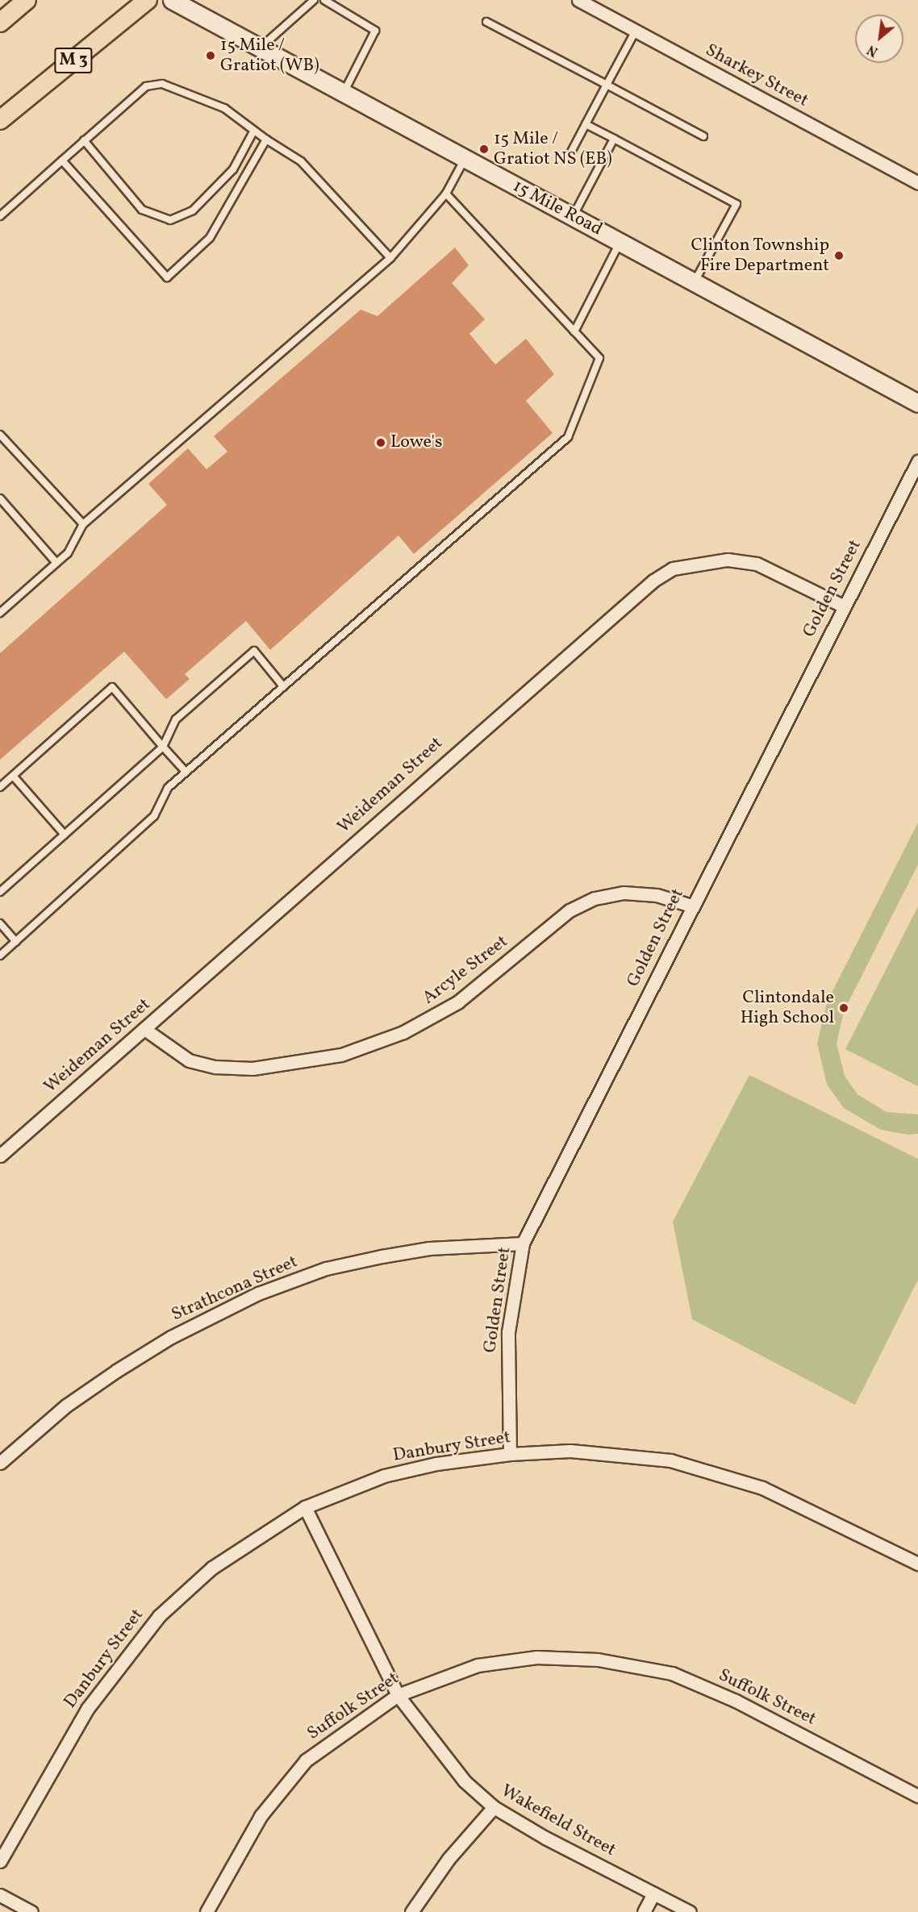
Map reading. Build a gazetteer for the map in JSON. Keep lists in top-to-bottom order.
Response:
{
  "streets": {
    "main road": ["M 3", "15 Mile Road"],
    "street": [
      "Sharkey Street",
      "Golden Street",
      "Weideman Street",
      "Arcyle Street",
      "Strathcona Street",
      "Danbury Street",
      "Suffolk Street",
      "Wakefield Street"
    ]
  },
  "crossings": [
    ["Golden Street", "Weideman Street"],
    ["Golden Street", "Arcyle Street"],
    ["Golden Street", "Strathcona Street"],
    ["Golden Street", "Danbury Street"],
    ["Weideman Street", "Arcyle Street"],
    ["Danbury Street", "Wakefield Street"],
    ["Suffolk Street", "Wakefield Street"]
  ],
  "places": [
    "15 Mile / Gratiot (WB)",
    "15 Mile / Gratiot NS (EB)",
    "Clinton Township Fire Department",
    "Lowe's",
    "Clintondale High School"
  ],
  "north": "bottom left"
}
